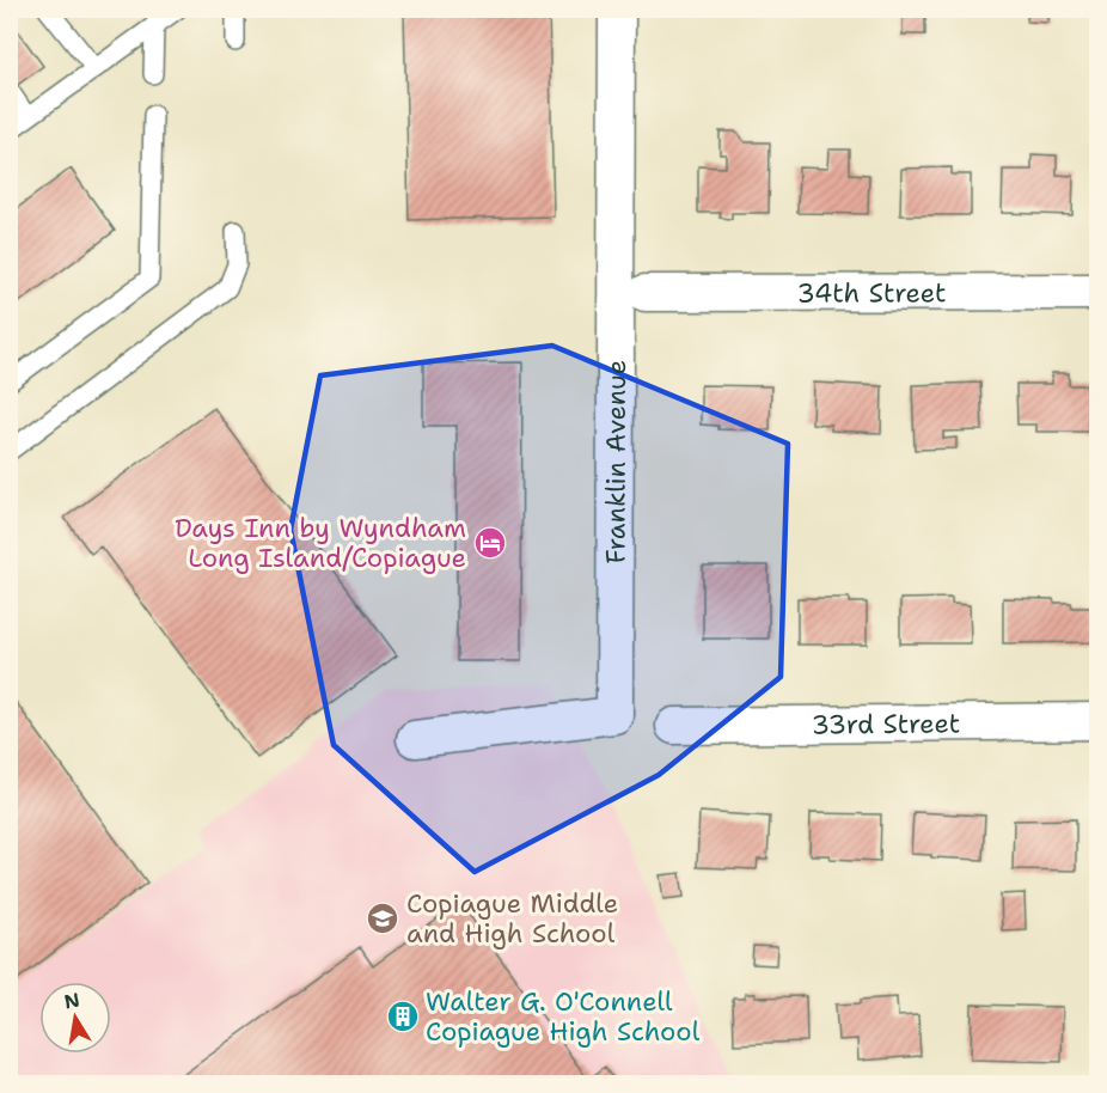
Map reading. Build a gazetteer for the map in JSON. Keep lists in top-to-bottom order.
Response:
{
  "streets": {
    "street": ["34th Street", "Franklin Avenue", "33rd Street"]
  },
  "places": {
    "hotel": ["Days Inn by Wyndham Long Island/Copiague"],
    "school or university": ["Copiague Middle and High School"],
    "building": ["Walter G. O'Connell Copiague High School"]
  },
  "north": "top"
}
